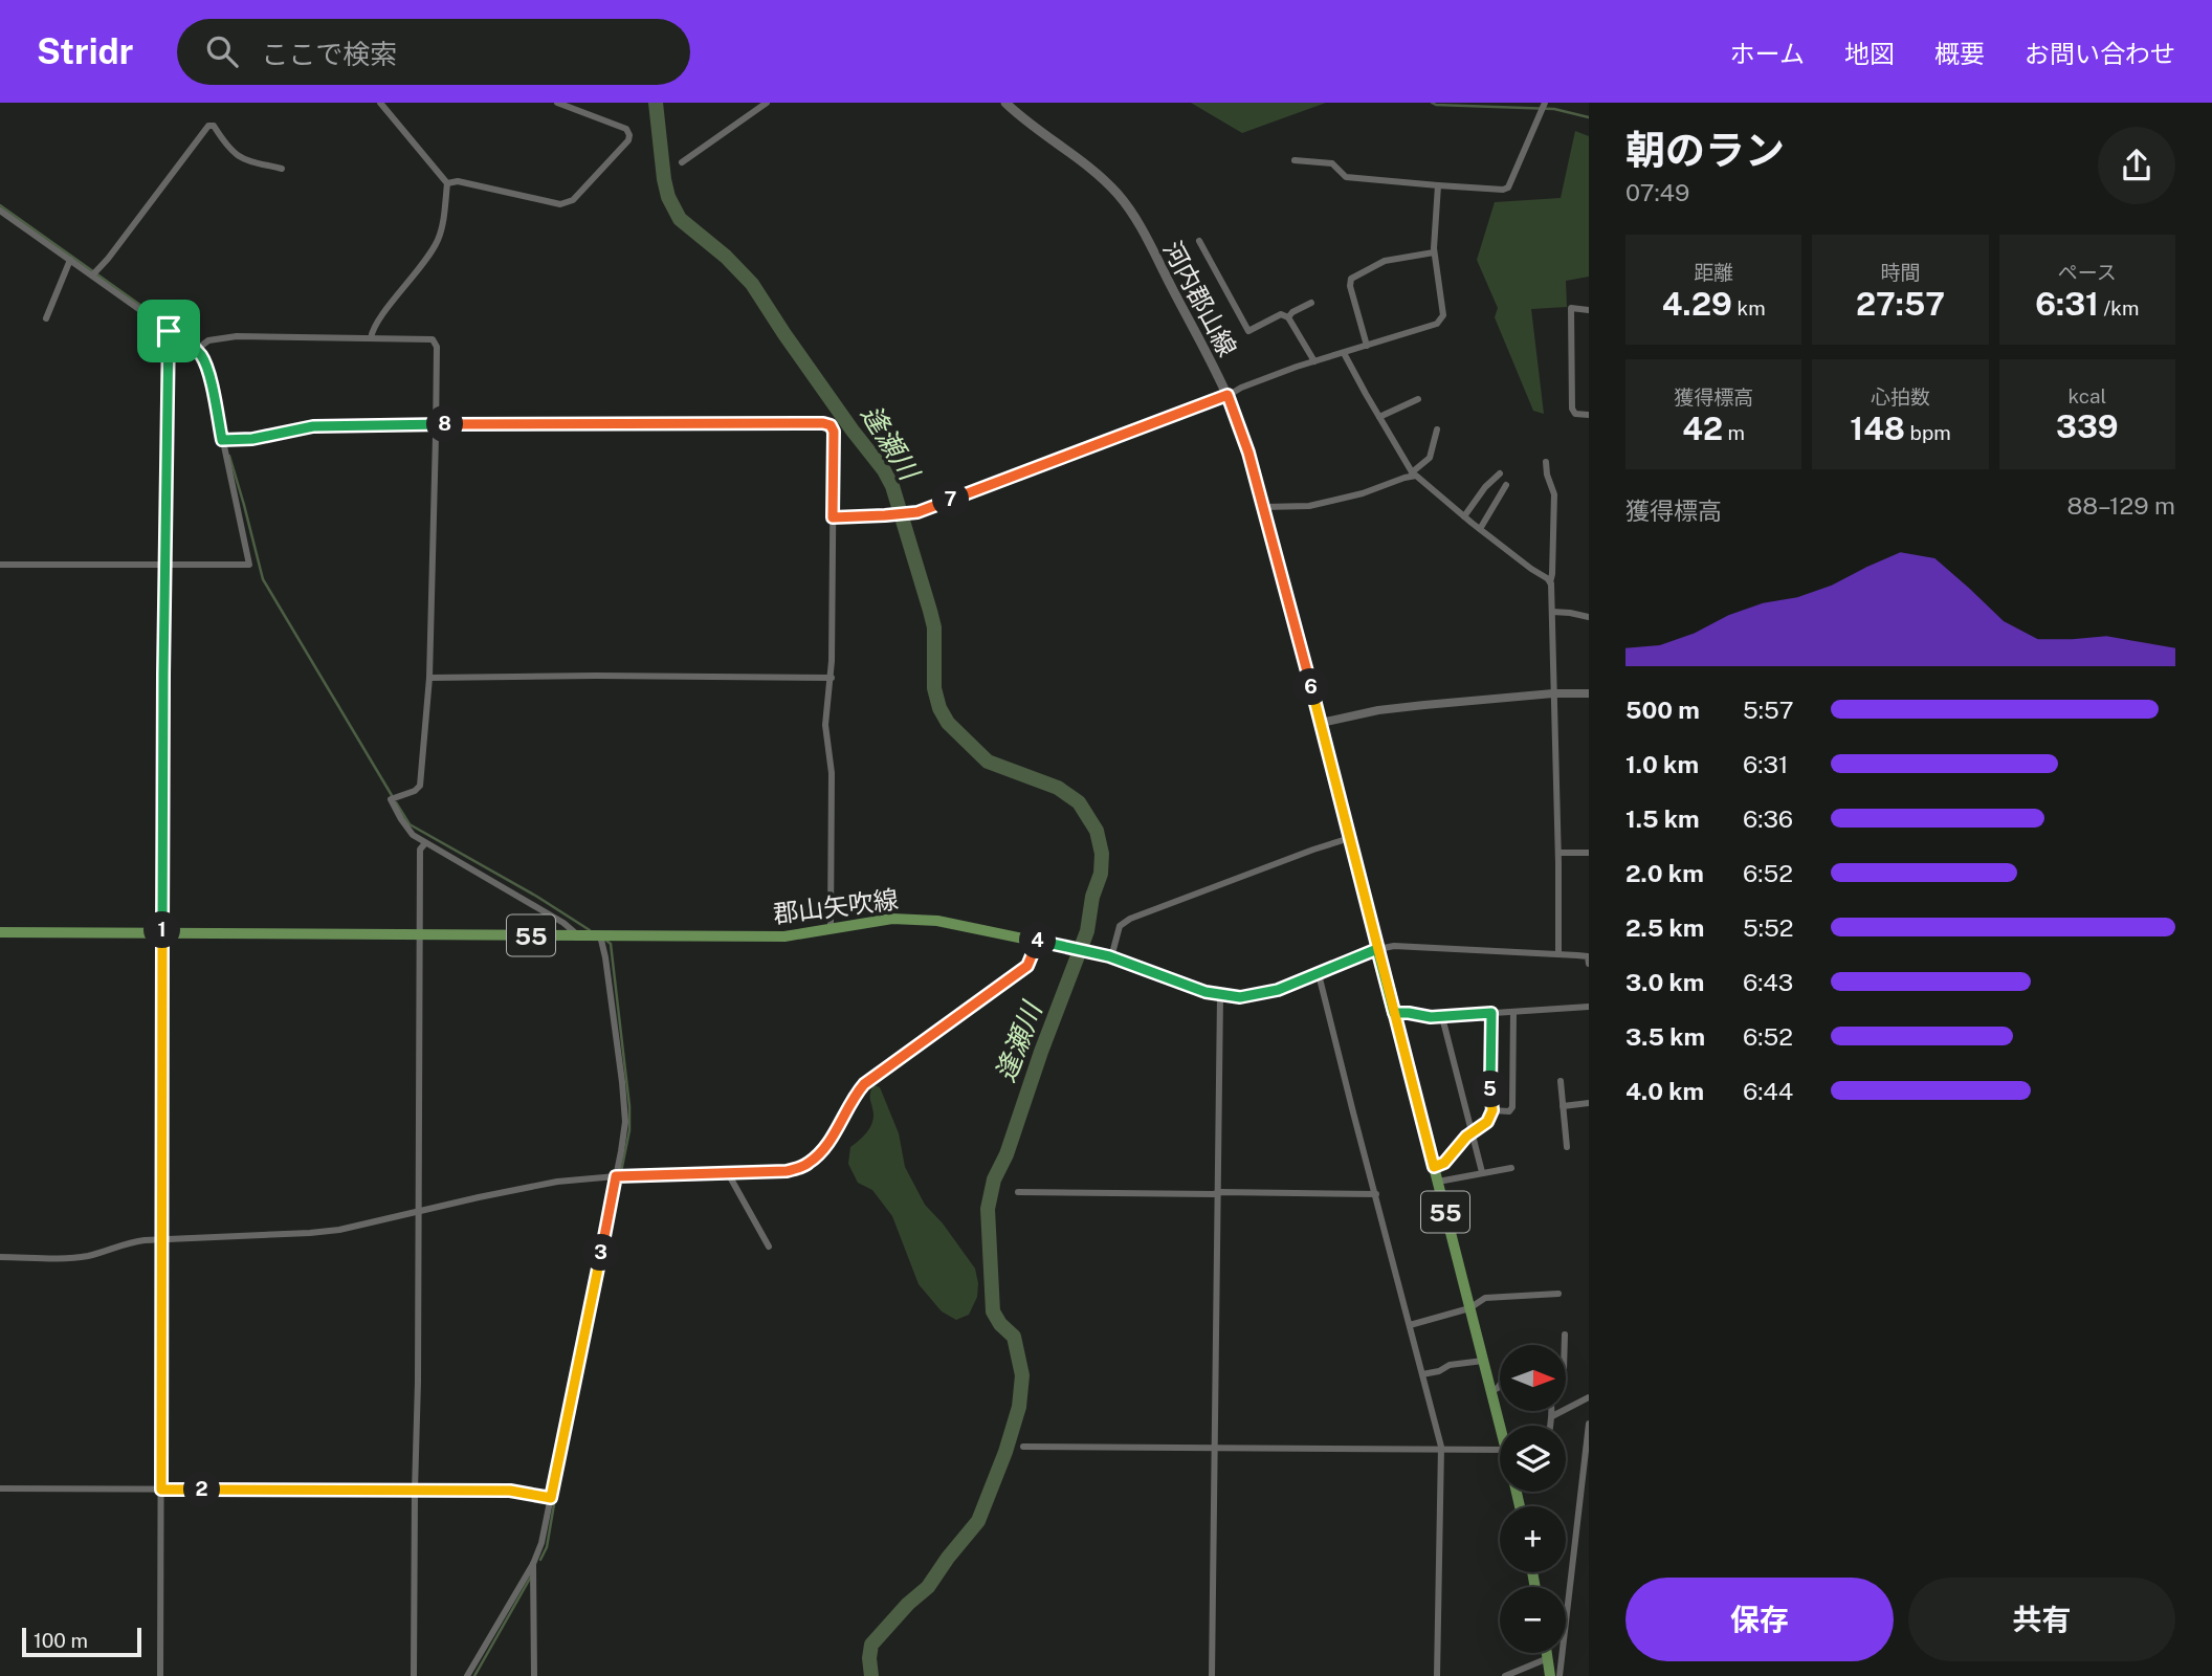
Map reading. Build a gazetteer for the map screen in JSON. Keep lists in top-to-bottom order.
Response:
{
  "streets": {
    "main road": ["河内郡山線", "郡山矢吹線", "55"]
  },
  "crossings": [
    ["河内郡山線", "郡山矢吹線"],
    ["河内郡山線", "55"],
    ["郡山矢吹線", "55"]
  ],
  "water": ["逢瀬川"],
  "scale_bar": "100 m",
  "north": "right",
  "page": {
    "header": "Stridr",
    "search": "ここで検索",
    "nav": [
      "ホーム",
      "地図",
      "概要",
      "お問い合わせ"
    ],
    "heading": ["朝のラン", "07:49"],
    "stats": [
      ["距離", "4.29 km"],
      ["時間", "27:57"],
      ["ペース", "6:31 /km"],
      ["獲得標高", "42 m"],
      ["心拍数", "148 bpm"],
      ["kcal", "339"]
    ],
    "pins": [
      "8",
      "7",
      "6",
      "1",
      "4",
      "5",
      "3",
      "2"
    ],
    "chart": ["獲得標高", "88–129 m"],
    "list": [
      {
        "name": "500 m",
        "note": "5:57"
      },
      {
        "name": "1.0 km",
        "note": "6:31"
      },
      {
        "name": "1.5 km",
        "note": "6:36"
      },
      {
        "name": "2.0 km",
        "note": "6:52"
      },
      {
        "name": "2.5 km",
        "note": "5:52"
      },
      {
        "name": "3.0 km",
        "note": "6:43"
      },
      {
        "name": "3.5 km",
        "note": "6:52"
      },
      {
        "name": "4.0 km",
        "note": "6:44"
      }
    ],
    "map_buttons": ["+", "−"],
    "buttons": ["保存", "共有"],
    "scale": "100 m"
  }
}
